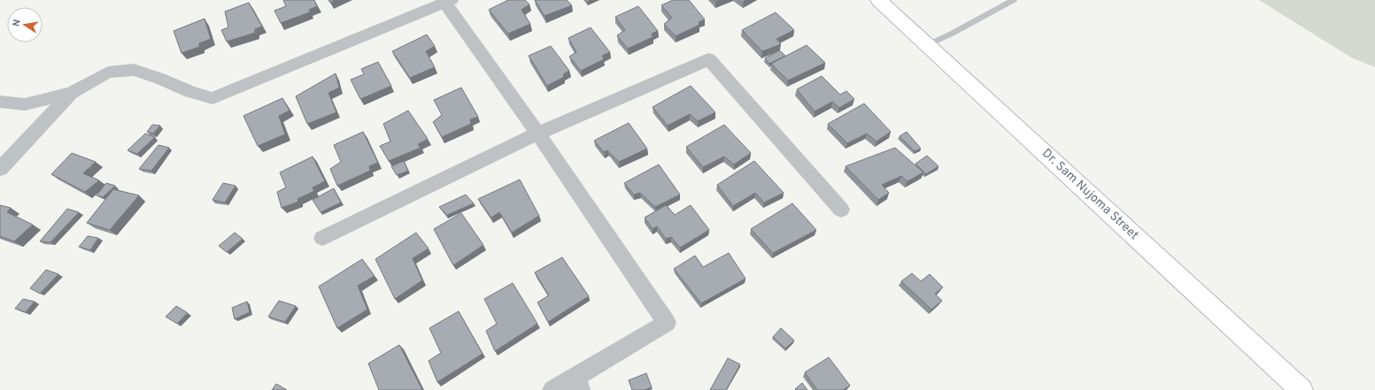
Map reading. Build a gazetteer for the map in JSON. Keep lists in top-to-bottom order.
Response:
{
  "streets": {
    "street": ["Dr. Sam Nujoma Street"]
  },
  "north": "left"
}
